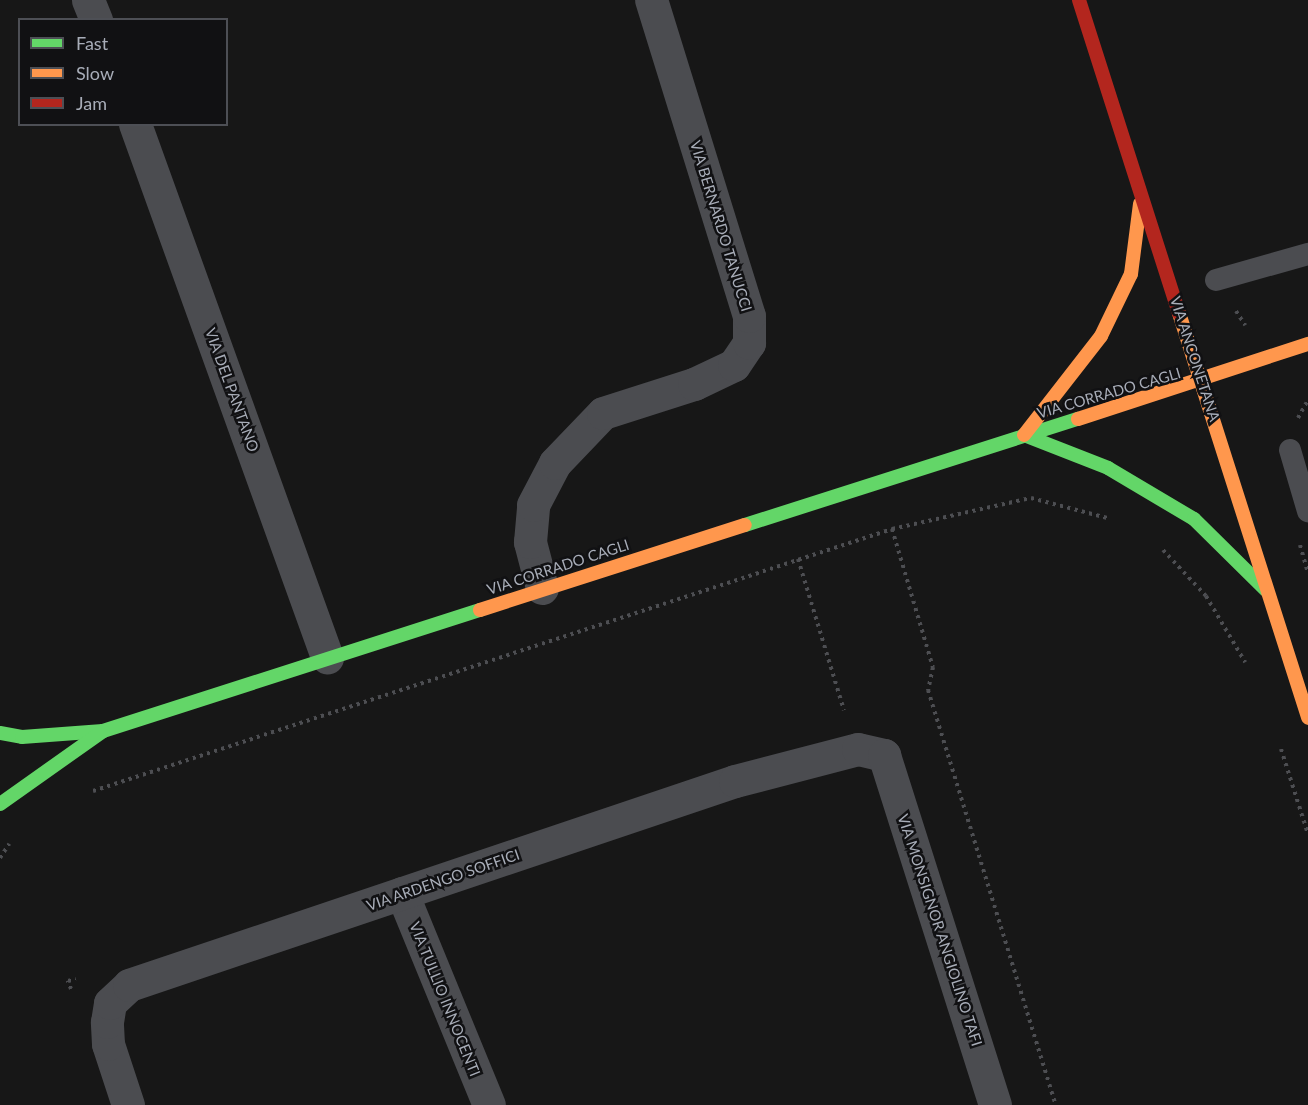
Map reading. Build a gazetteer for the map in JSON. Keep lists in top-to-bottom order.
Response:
{
  "streets": {
    "main road": ["VIA ANCONETANA", "VIA CORRADO CAGLI"],
    "street": [
      "VIA BERNARDO TANUCCI",
      "VIA DEL PANTANO",
      "VIA ARDENGO SOFFICI",
      "VIA MONSIGNOR ANGIOLINO TAFI",
      "VIA TULLIO INNOCENTI"
    ]
  },
  "crossings": [
    ["VIA BERNARDO TANUCCI", "VIA CORRADO CAGLI"],
    ["VIA ANCONETANA", "VIA CORRADO CAGLI"],
    ["VIA DEL PANTANO", "VIA CORRADO CAGLI"],
    ["VIA ARDENGO SOFFICI", "VIA MONSIGNOR ANGIOLINO TAFI"],
    ["VIA ARDENGO SOFFICI", "VIA TULLIO INNOCENTI"]
  ],
  "legend": ["Fast", "Slow", "Jam"]
}
